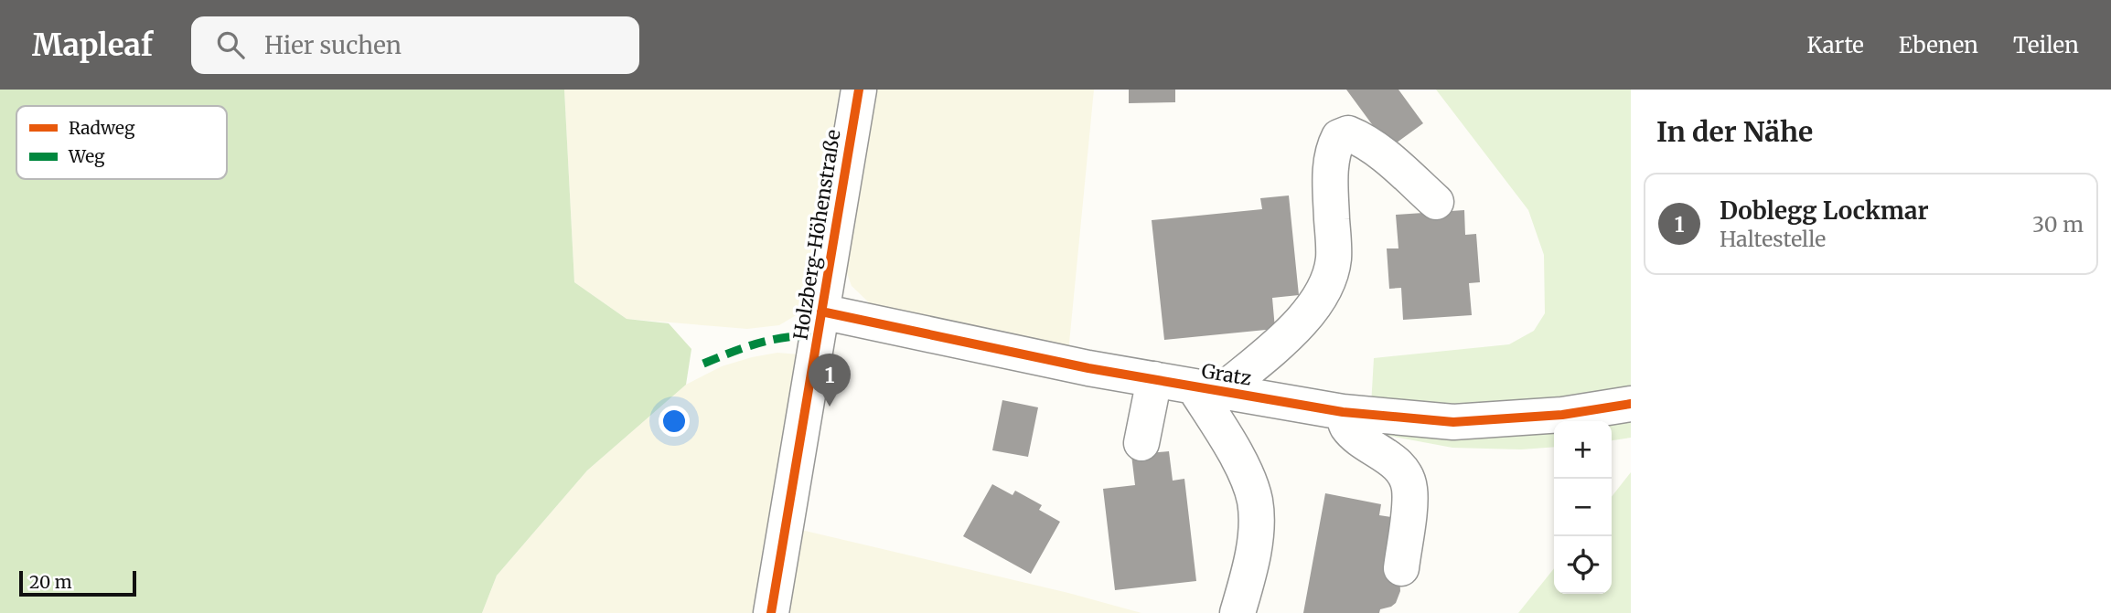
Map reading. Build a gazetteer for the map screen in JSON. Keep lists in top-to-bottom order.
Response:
{
  "streets": {
    "street": ["Holzberg-Höhenstraße", "Gratz"]
  },
  "crossings": [
    ["Holzberg-Höhenstraße", "Gratz"]
  ],
  "legend": ["Radweg", "Weg"],
  "scale_bar": "20 m",
  "page": {
    "header": "Mapleaf",
    "search": "Hier suchen",
    "nav": ["Karte", "Ebenen", "Teilen"],
    "heading": "In der Nähe",
    "list": [
      {
        "mark": "1",
        "name": "Doblegg Lockmar",
        "note": "Haltestelle",
        "value": "30 m"
      }
    ],
    "pins": "1",
    "map_buttons": ["+", "−"],
    "scale": "20 m"
  }
}
